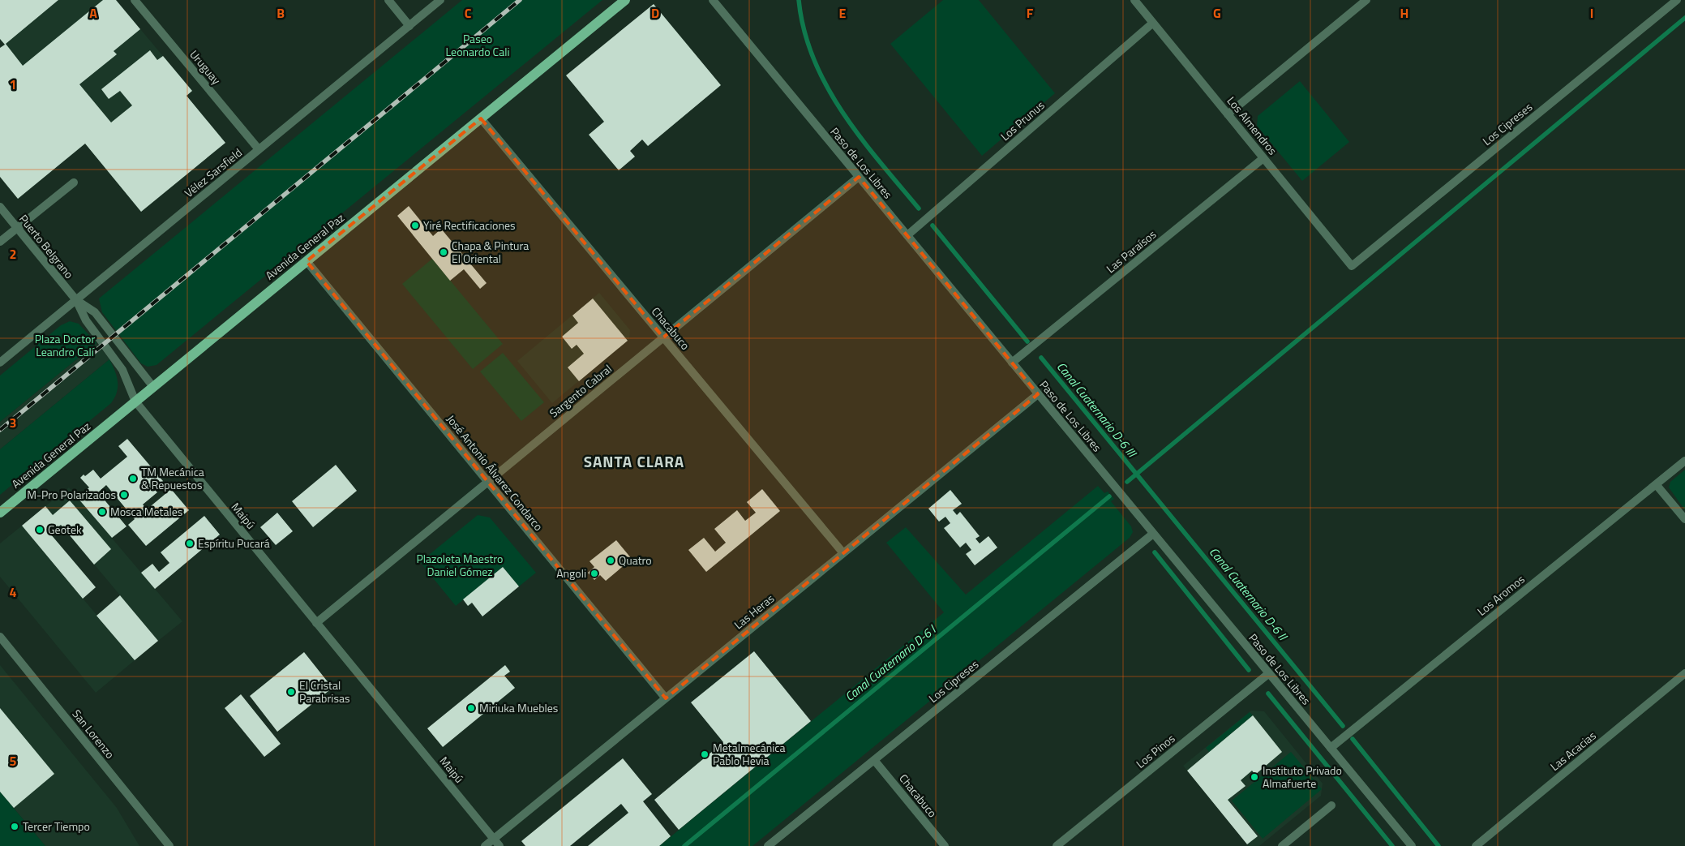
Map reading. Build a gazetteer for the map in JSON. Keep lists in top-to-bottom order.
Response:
{
  "streets": {
    "main road": ["Avenida General Paz"],
    "street": [
      "Uruguay",
      "Los Prunus",
      "Los Cipreses",
      "Los Almendros",
      "Paso de Los Libres",
      "Vélez Sarsfield",
      "Puerto Belgrano",
      "Las Paraísos",
      "Chacabuco",
      "Sargento Cabral",
      "José Antonio Álvarez Condarco",
      "Maipú",
      "Los Aromos",
      "Las Heras",
      "San Lorenzo",
      "Los Pinos",
      "Las Acacias"
    ]
  },
  "crossings": [
    ["Uruguay", "Vélez Sarsfield"],
    ["Los Prunus", "Los Almendros"],
    ["Los Prunus", "Paso de Los Libres"],
    ["Los Cipreses", "Los Almendros"],
    ["Los Cipreses", "Paso de Los Libres"],
    ["Los Cipreses", "Chacabuco"],
    ["Los Almendros", "Las Paraísos"],
    ["Paso de Los Libres", "Las Paraísos"],
    ["Paso de Los Libres", "Sargento Cabral"],
    ["Paso de Los Libres", "Los Aromos"],
    ["Paso de Los Libres", "Las Heras"],
    ["Paso de Los Libres", "Los Pinos"],
    ["Vélez Sarsfield", "Puerto Belgrano"],
    ["Vélez Sarsfield", "Maipú"],
    ["Puerto Belgrano", "Maipú"],
    ["Avenida General Paz", "Chacabuco"],
    ["Avenida General Paz", "José Antonio Álvarez Condarco"],
    ["Avenida General Paz", "Maipú"],
    ["Chacabuco", "Sargento Cabral"],
    ["Chacabuco", "Las Heras"],
    ["Sargento Cabral", "José Antonio Álvarez Condarco"],
    ["Sargento Cabral", "Maipú"],
    ["José Antonio Álvarez Condarco", "Las Heras"],
    ["Maipú", "Las Heras"]
  ],
  "districts": ["SANTA CLARA"],
  "water": ["Canal Cuaternario D-6 III", "Canal Cuaternario D-6 II", "Canal Cuaternario D-6 I"],
  "parks": ["Paseo Leonardo Cali", "Plaza Doctor Leandro Calí", "Plazoleta Maestro Daniel Gómez"],
  "places": [
    "Yiré Rectificaciones",
    "Chapa & Pintura El Oriental",
    "TM Mecánica & Repuestos",
    "M-Pro Polarizados",
    "Mosca Metales",
    "Geotek",
    "Espíritu Pucará",
    "Quatro",
    "Angoli",
    "El Cristal Parabrisas",
    "Miriuka Muebles",
    "Metalmecánica Pablo Hevia",
    "Instituto Privado Almafuerte",
    "Tercer Tiempo"
  ],
  "grid": {
    "columns": [
      "A",
      "B",
      "C",
      "D",
      "E",
      "F",
      "G",
      "H",
      "I"
    ],
    "rows": [
      "1",
      "2",
      "3",
      "4",
      "5"
    ]
  }
}
